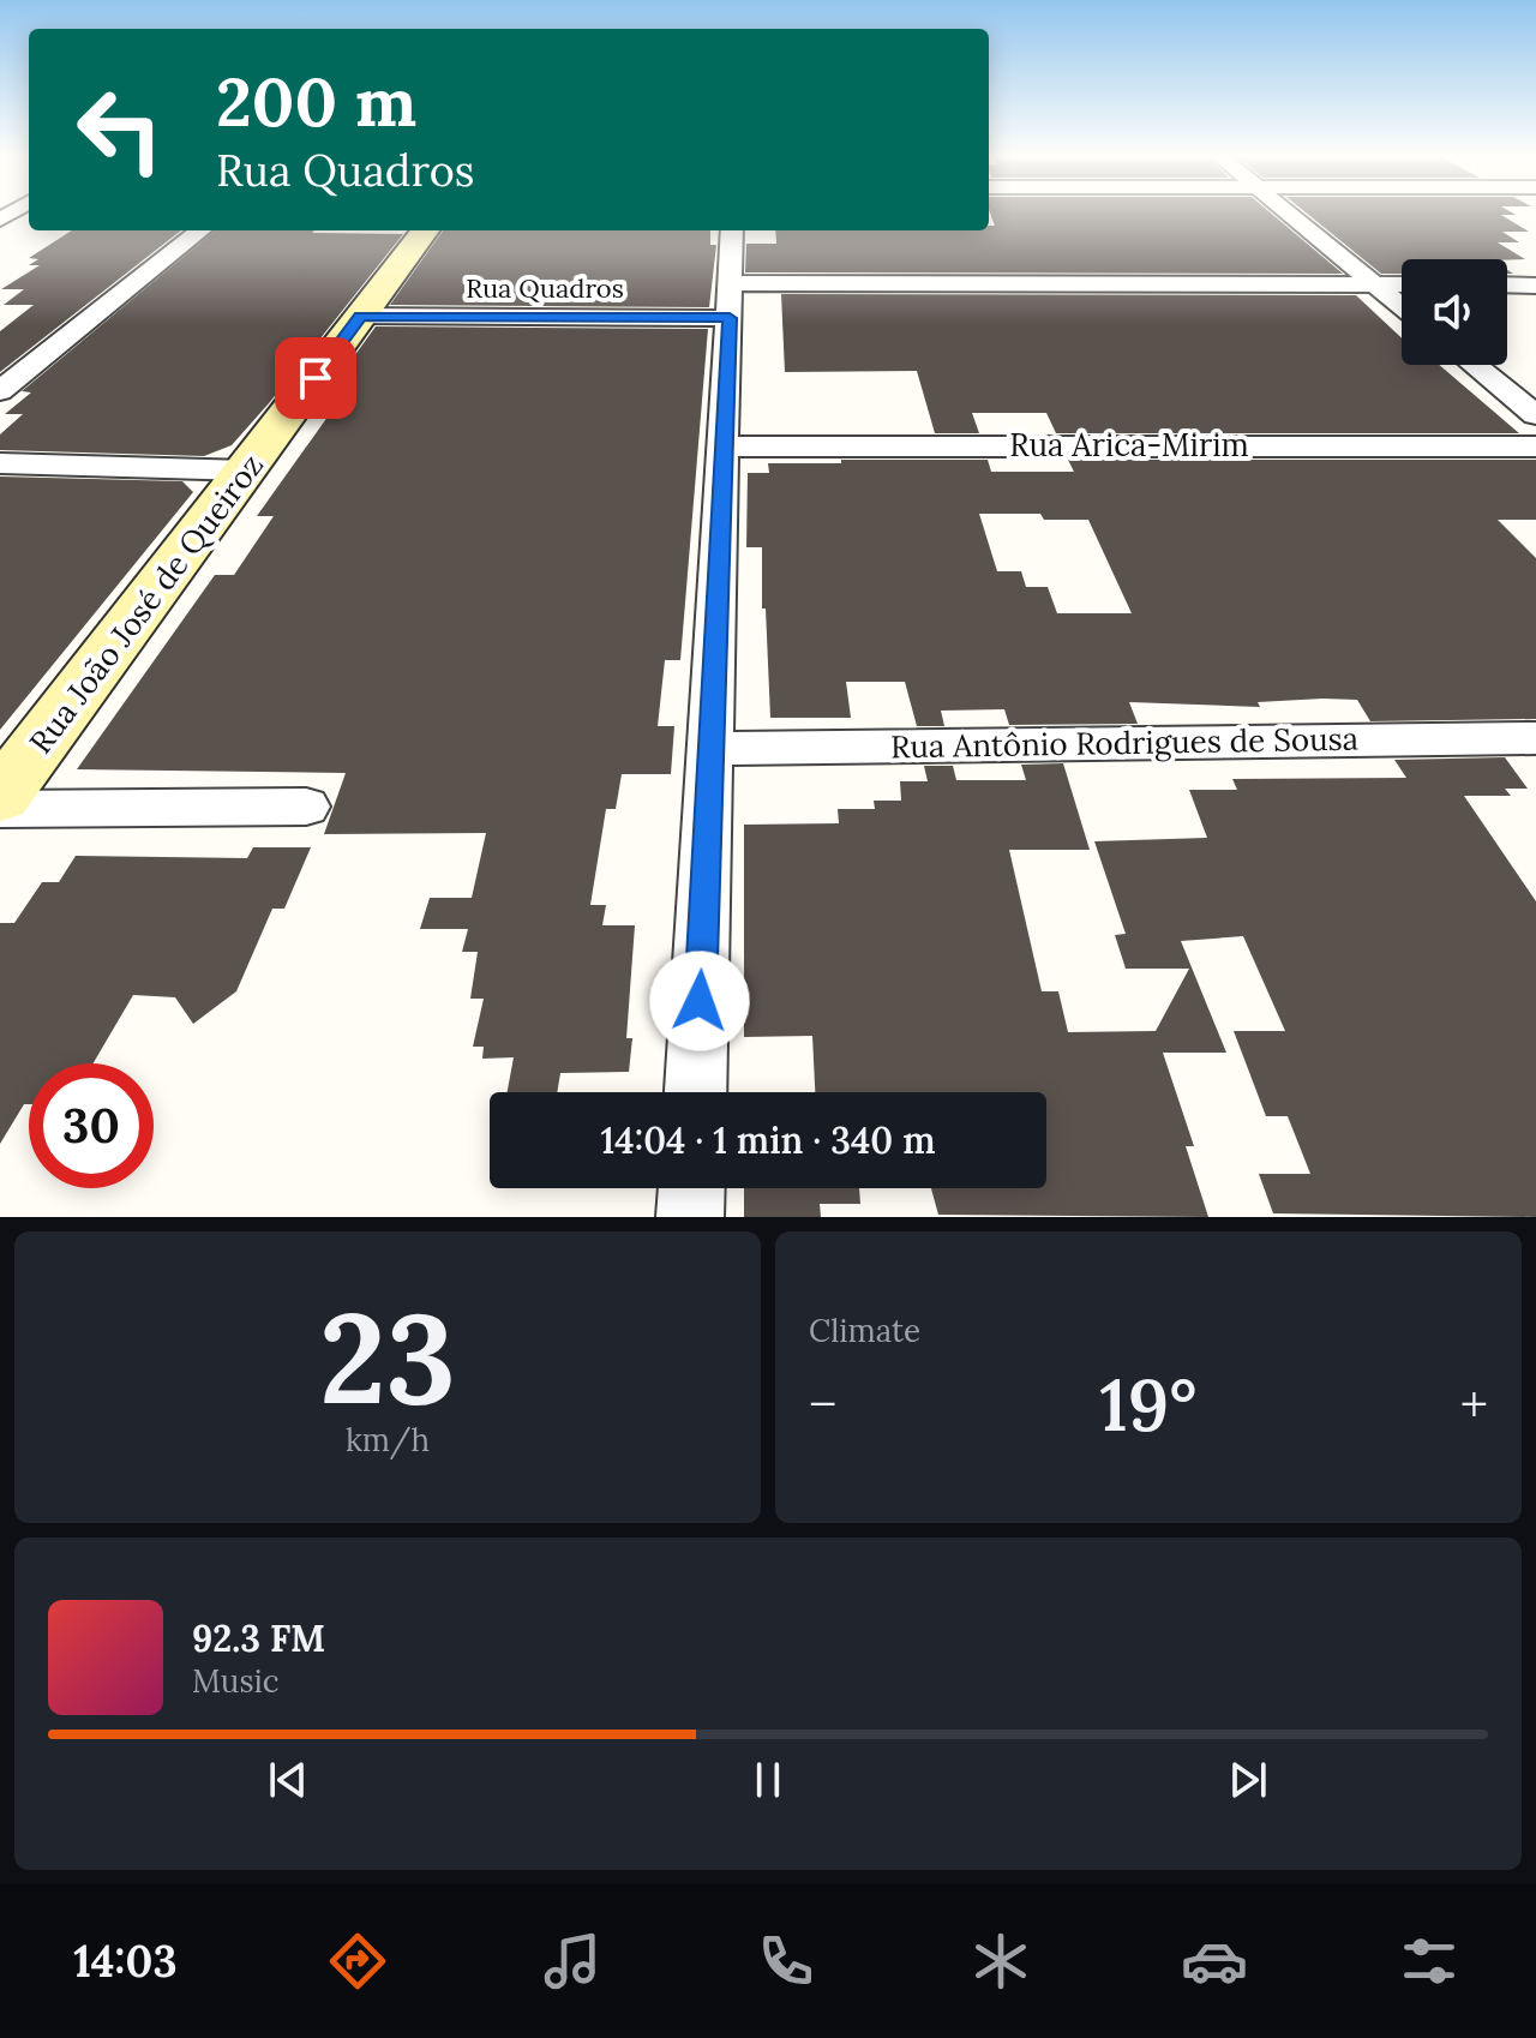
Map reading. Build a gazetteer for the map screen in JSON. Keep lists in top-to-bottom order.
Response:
{
  "streets": {
    "street": [
      "Rua Quadros",
      "Rua Arica-Mirim",
      "Rua João José de Queiroz",
      "Rua Antônio Rodrigues de Sousa"
    ]
  },
  "crossings": [
    ["Rua Quadros", "Rua João José de Queiroz"]
  ],
  "page": {
    "turn": ["200 m", "Rua Quadros"],
    "limit": "30",
    "trip": "14:04 · 1 min · 340 m",
    "tile": [
      ["23", "km/h"],
      "Climate"
    ],
    "heat": ["−", "19°", "+"],
    "song": ["92.3 FM", "Music"],
    "tabs": "14:03"
  }
}
